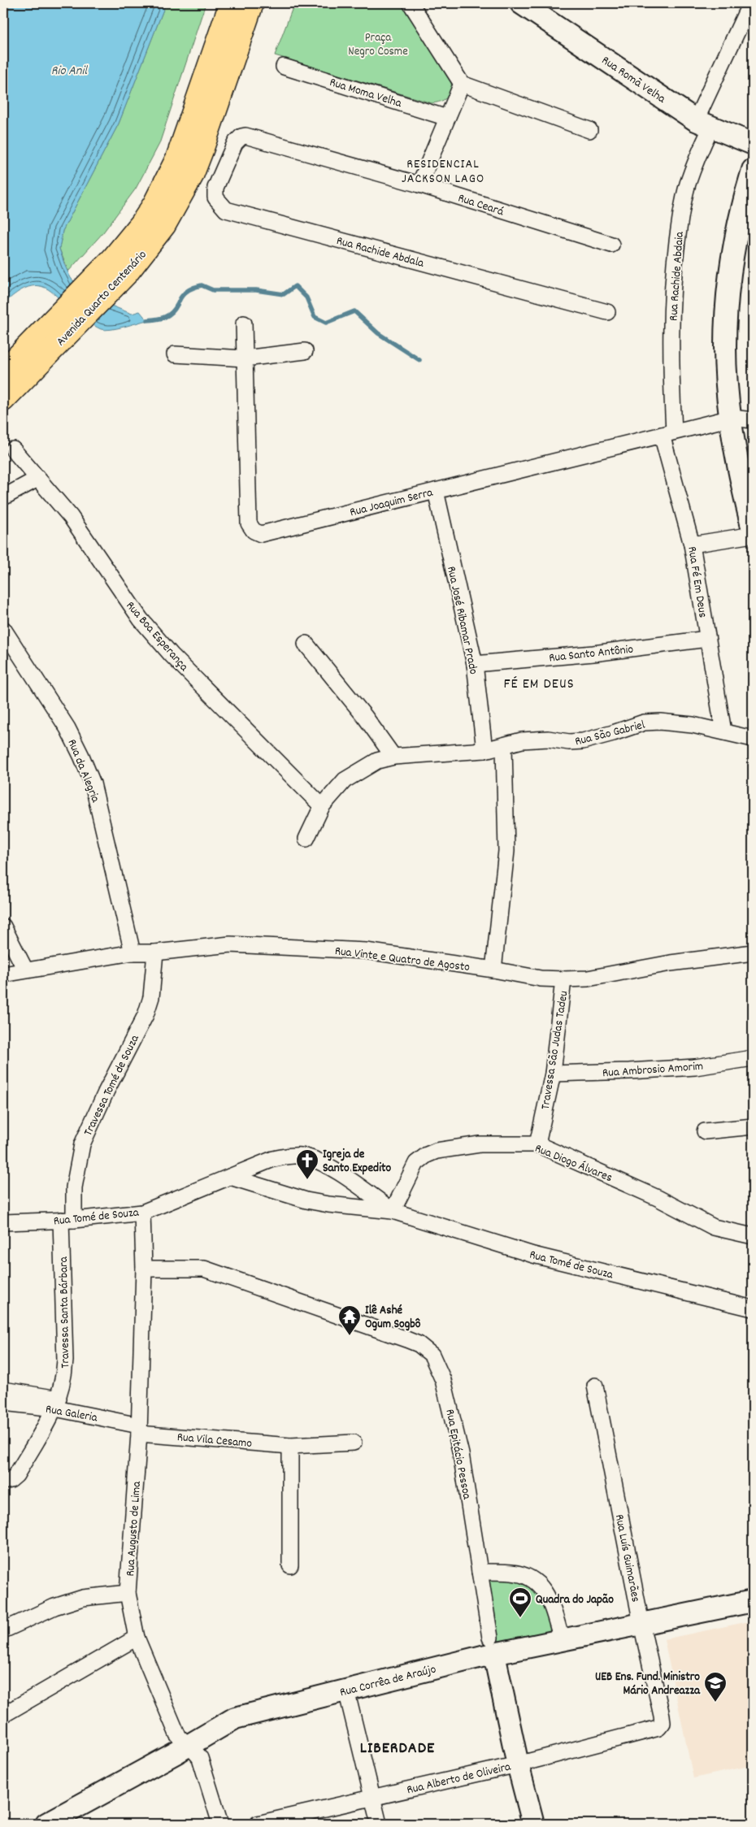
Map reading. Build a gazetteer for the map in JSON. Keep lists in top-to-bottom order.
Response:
{
  "streets": {
    "main road": ["Avenida Quarto Centenário"],
    "street": [
      "Rua Romã Velha",
      "Rua Moma Velha",
      "Rua Ceará",
      "Rua Rachide Abdala",
      "Rua Rachide Abdaia",
      "Rua Joaquim Serra",
      "Rua Fé Em Deus",
      "Rua José Ribamar Prado",
      "Rua Boa Esperança",
      "Rua Santo Antônio",
      "Rua São Gabriel",
      "Rua da Alegria",
      "Rua Vinte e Quatro de Agosto",
      "Travessa São Judas Tadeu",
      "Rua Ambrosio Amorim",
      "Travessa Tomé de Souza",
      "Rua Diogo Álvares",
      "Rua Tomé de Souza",
      "Travessa Santa Bárbara",
      "Rua Galeria",
      "Rua Vila Cesamo",
      "Rua Epitácio Pessoa",
      "Rua Augusto de Lima",
      "Rua Luís Guimarães",
      "Rua Corrêa de Araújo",
      "Rua Alberto de Oliveira"
    ]
  },
  "crossings": [
    ["Rua Romã Velha", "Rua Rachide Abdaia"],
    ["Rua Ceará", "Rua Rachide Abdala"],
    ["Rua Rachide Abdaia", "Rua Joaquim Serra"],
    ["Rua Rachide Abdaia", "Rua Fé Em Deus"],
    ["Rua Joaquim Serra", "Rua Fé Em Deus"],
    ["Rua Joaquim Serra", "Rua José Ribamar Prado"],
    ["Rua Fé Em Deus", "Rua Santo Antônio"],
    ["Rua Fé Em Deus", "Rua São Gabriel"],
    ["Rua José Ribamar Prado", "Rua Santo Antônio"],
    ["Rua José Ribamar Prado", "Rua São Gabriel"],
    ["Rua Boa Esperança", "Rua São Gabriel"],
    ["Rua da Alegria", "Rua Vinte e Quatro de Agosto"],
    ["Rua Vinte e Quatro de Agosto", "Travessa São Judas Tadeu"],
    ["Rua Vinte e Quatro de Agosto", "Travessa Tomé de Souza"],
    ["Travessa São Judas Tadeu", "Rua Ambrosio Amorim"],
    ["Travessa São Judas Tadeu", "Rua Diogo Álvares"],
    ["Travessa Tomé de Souza", "Rua Tomé de Souza"],
    ["Travessa Tomé de Souza", "Travessa Santa Bárbara"],
    ["Rua Diogo Álvares", "Rua Tomé de Souza"],
    ["Rua Tomé de Souza", "Travessa Santa Bárbara"],
    ["Rua Tomé de Souza", "Rua Augusto de Lima"],
    ["Travessa Santa Bárbara", "Rua Galeria"],
    ["Rua Galeria", "Rua Vila Cesamo"],
    ["Rua Galeria", "Rua Augusto de Lima"],
    ["Rua Vila Cesamo", "Rua Augusto de Lima"],
    ["Rua Epitácio Pessoa", "Rua Augusto de Lima"],
    ["Rua Epitácio Pessoa", "Rua Corrêa de Araújo"],
    ["Rua Epitácio Pessoa", "Rua Alberto de Oliveira"],
    ["Rua Augusto de Lima", "Rua Corrêa de Araújo"],
    ["Rua Luís Guimarães", "Rua Corrêa de Araújo"],
    ["Rua Luís Guimarães", "Rua Alberto de Oliveira"]
  ],
  "districts": ["RESIDENCIAL JACKSON LAGO", "FÉ EM DEUS", "LIBERDADE"],
  "water": ["Rio Anil"],
  "parks": ["Praça Negro Cosme"],
  "places": {
    "church": ["Igreja de Santo Expedito"],
    "temple": ["Ilê Ashé Ogum Sogbô"],
    "sports": ["Quadra do Japão"],
    "school or university": ["UEB Ens. Fund. Ministro Mário Andreazza"]
  }
}
